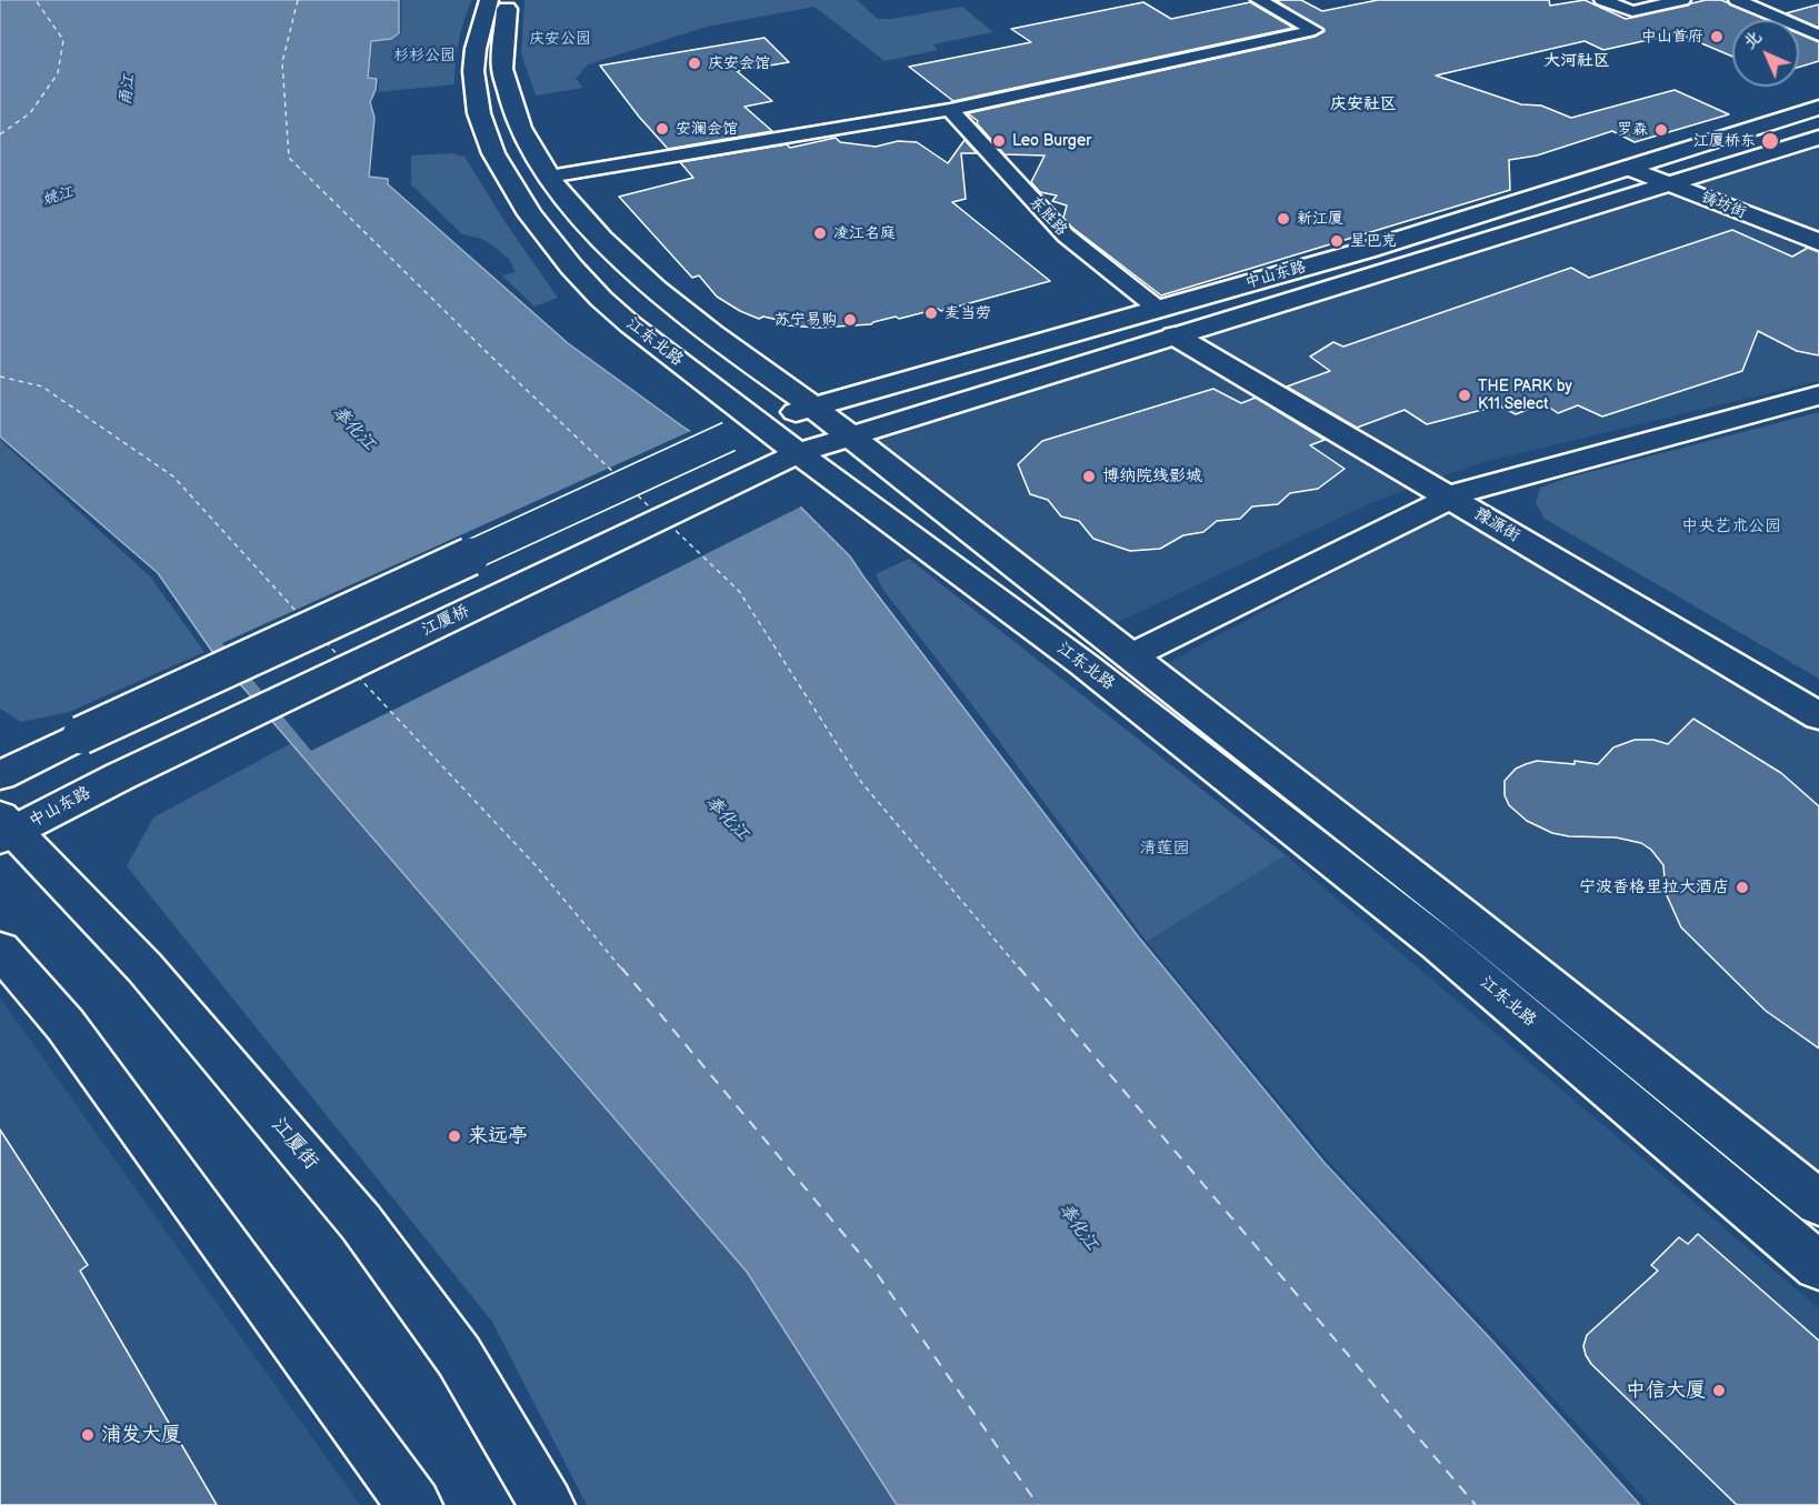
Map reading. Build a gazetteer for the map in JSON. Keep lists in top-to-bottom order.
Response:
{
  "streets": {
    "main road": [
      "铸坊街",
      "中山东路",
      "江东北路",
      "豫源街",
      "江厦桥",
      "江厦街"
    ],
    "street": ["东胜路"]
  },
  "crossings": [
    ["铸坊街", "中山东路"],
    ["东胜路", "中山东路"],
    ["东胜路", "豫源街"],
    ["中山东路", "江东北路"],
    ["中山东路", "豫源街"],
    ["中山东路", "江厦桥"],
    ["中山东路", "江厦街"],
    ["江东北路", "江厦桥"]
  ],
  "districts": ["大河社区", "庆安社区"],
  "water": ["甬江", "姚江", "奉化江"],
  "parks": [
    "庆安公园",
    "杉杉公园",
    "中央艺术公园",
    "清莲园"
  ],
  "places": [
    "中山首府",
    "庆安会馆",
    "安澜会馆",
    "罗森",
    "Leo Burger",
    "江厦桥东",
    "新江厦",
    "凌江名庭",
    "星巴克",
    "麦当劳",
    "苏宁易购",
    "THE PARK by K11 Select",
    "博纳院线影城",
    "宁波香格里拉大酒店",
    "来远亭",
    "中信大厦",
    "浦发大厦"
  ],
  "north": "top left"
}
